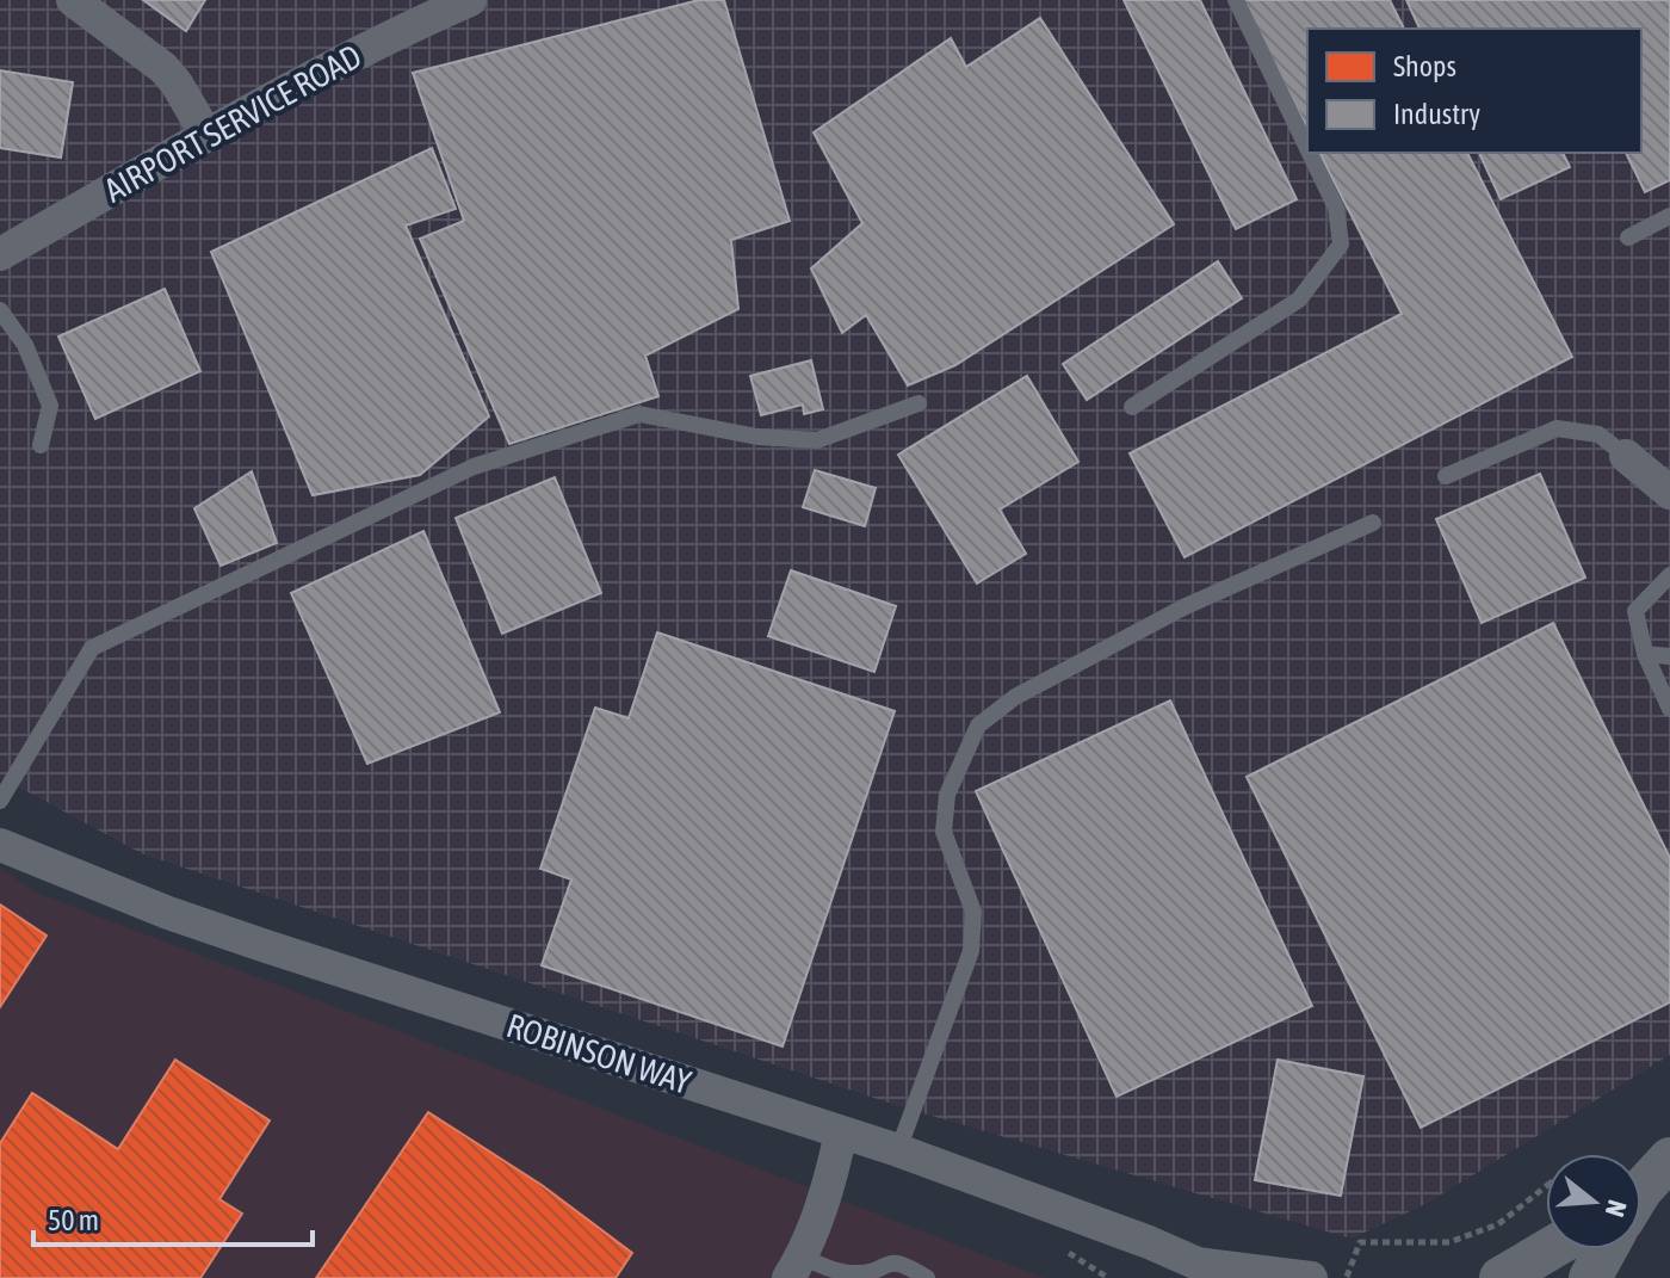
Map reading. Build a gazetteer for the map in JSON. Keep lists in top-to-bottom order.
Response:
{
  "streets": {
    "street": ["AIRPORT SERVICE ROAD", "ROBINSON WAY"]
  },
  "legend": ["Shops", "Industry"],
  "scale_bar": "50 m",
  "north": "right"
}
